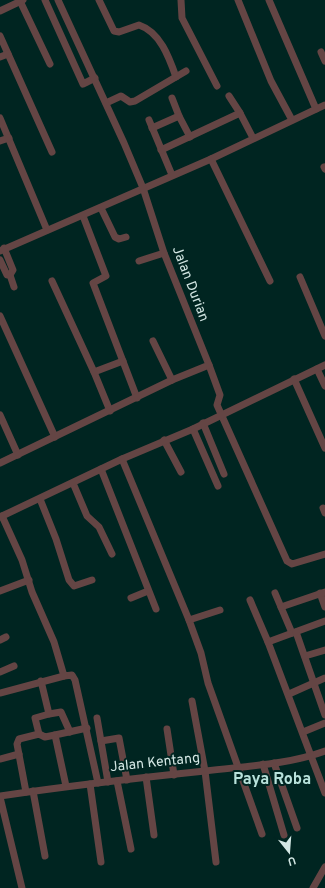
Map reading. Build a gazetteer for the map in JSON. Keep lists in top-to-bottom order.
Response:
{
  "streets": {
    "street": ["Jalan Durian", "Jalan Kentang"]
  },
  "districts": ["Paya Roba"],
  "north": "bottom"
}
